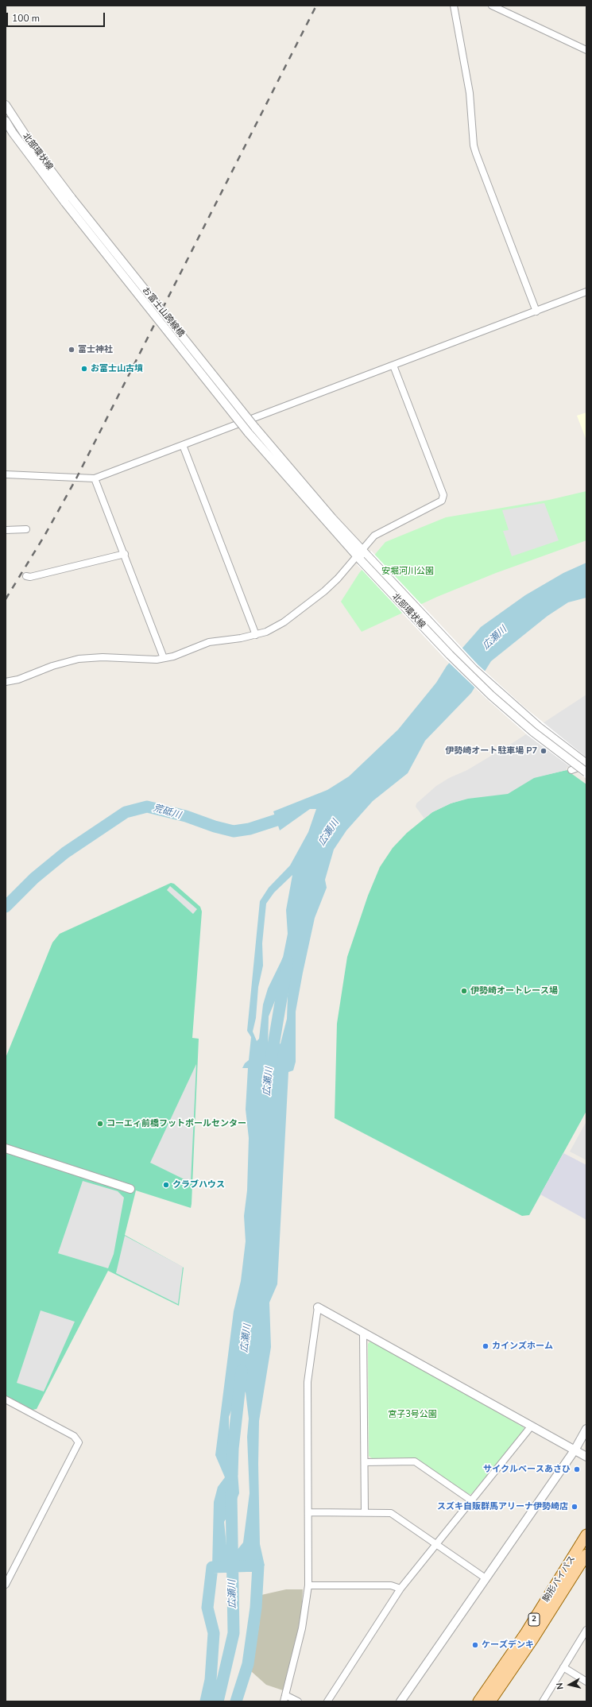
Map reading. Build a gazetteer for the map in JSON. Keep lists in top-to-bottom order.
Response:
{
  "streets": {
    "main road": ["駒形バイパス", "2"],
    "street": ["北部環状線", "お富士山跨線橋"]
  },
  "crossings": [
    ["北部環状線", "お富士山跨線橋"]
  ],
  "water": ["広瀬川", "荒砥川"],
  "parks": ["安堀河川公園", "宮子3号公園"],
  "places": [
    "富士神社",
    "お富士山古墳",
    "伊勢崎オート駐車場 P7",
    "伊勢崎オートレース場",
    "コーエィ前橋フットボールセンター",
    "クラブハウス",
    "カインズホーム",
    "サイクルベースあさひ",
    "スズキ自販群馬アリーナ伊勢崎店",
    "ケーズデンキ"
  ],
  "scale_bar": "100 m",
  "north": "left"
}
